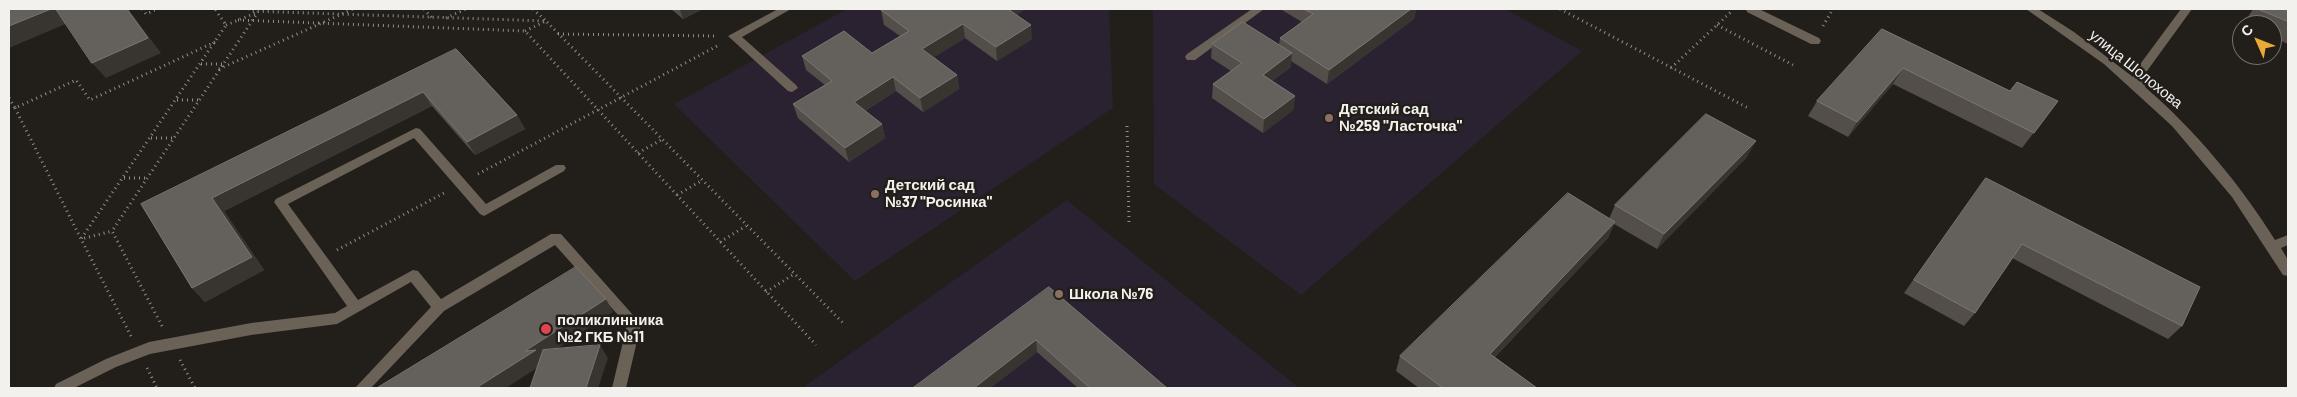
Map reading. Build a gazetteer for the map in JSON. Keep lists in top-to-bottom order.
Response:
{
  "streets": {
    "street": ["улица Шолохова"]
  },
  "places": [
    "Детский сад №259 \"Ласточка\"",
    "Детский сад №37 \"Росинка\"",
    "Школа №76",
    "поликлинника №2 ГКБ №11"
  ],
  "north": "top left"
}
